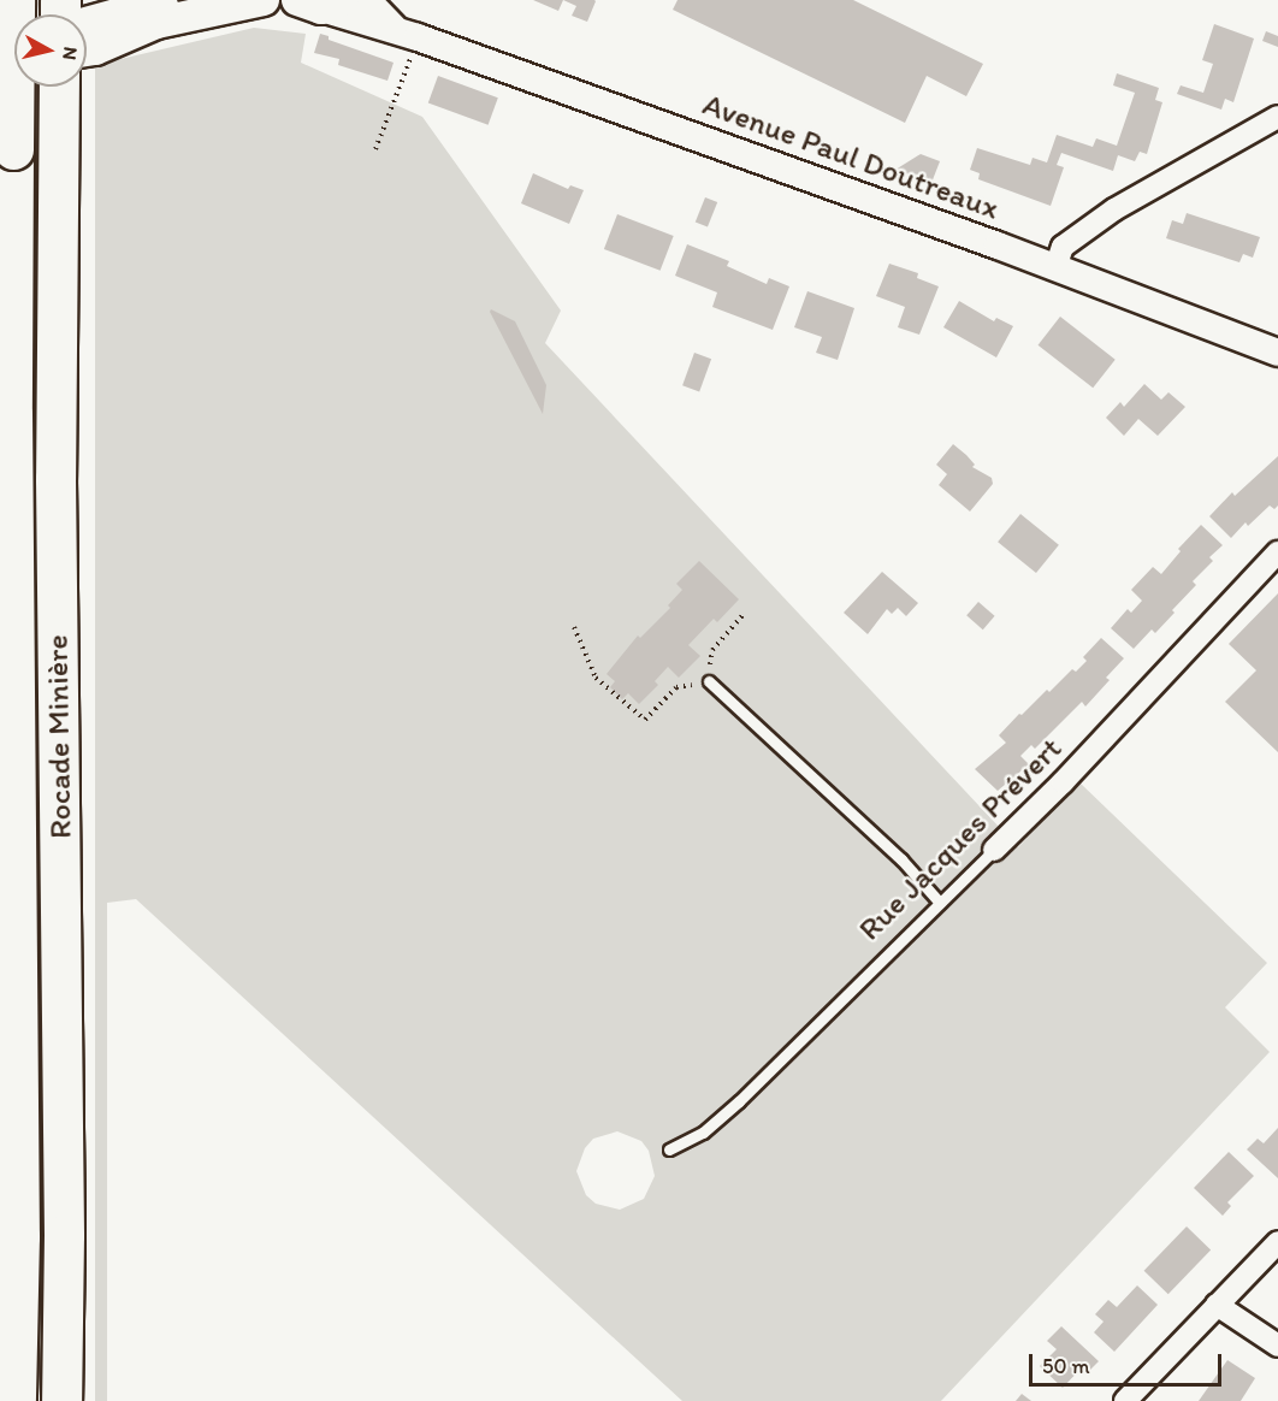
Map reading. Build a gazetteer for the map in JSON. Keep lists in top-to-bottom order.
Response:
{
  "streets": {
    "highway": ["Rocade Minière"],
    "street": ["Avenue Paul Doutreaux", "Rue Jacques Prévert"]
  },
  "scale_bar": "50 m",
  "north": "right"
}
